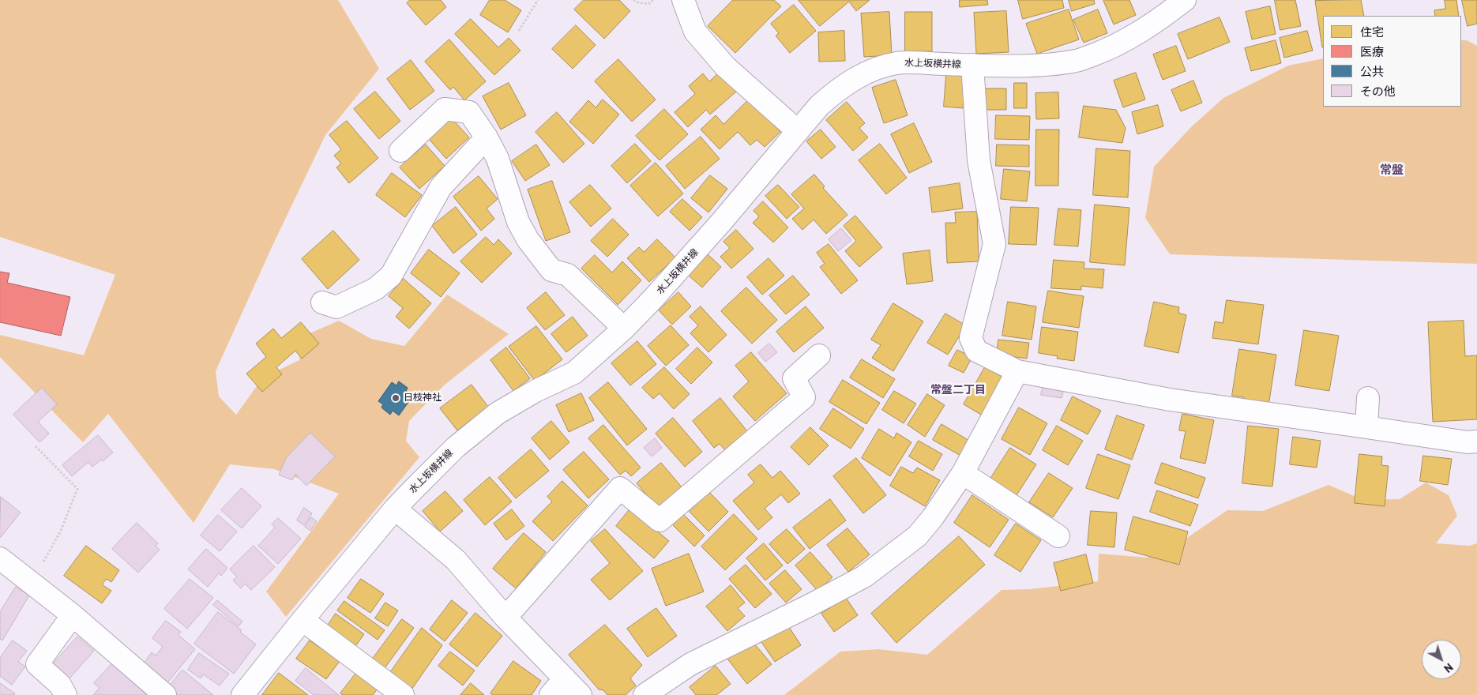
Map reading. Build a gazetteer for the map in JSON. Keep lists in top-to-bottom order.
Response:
{
  "streets": {
    "street": ["水上坂横井線"]
  },
  "districts": ["常盤", "常盤二丁目"],
  "places": ["日枝神社"],
  "legend": [
    "住宅",
    "医療",
    "公共",
    "その他"
  ],
  "north": "bottom right"
}
